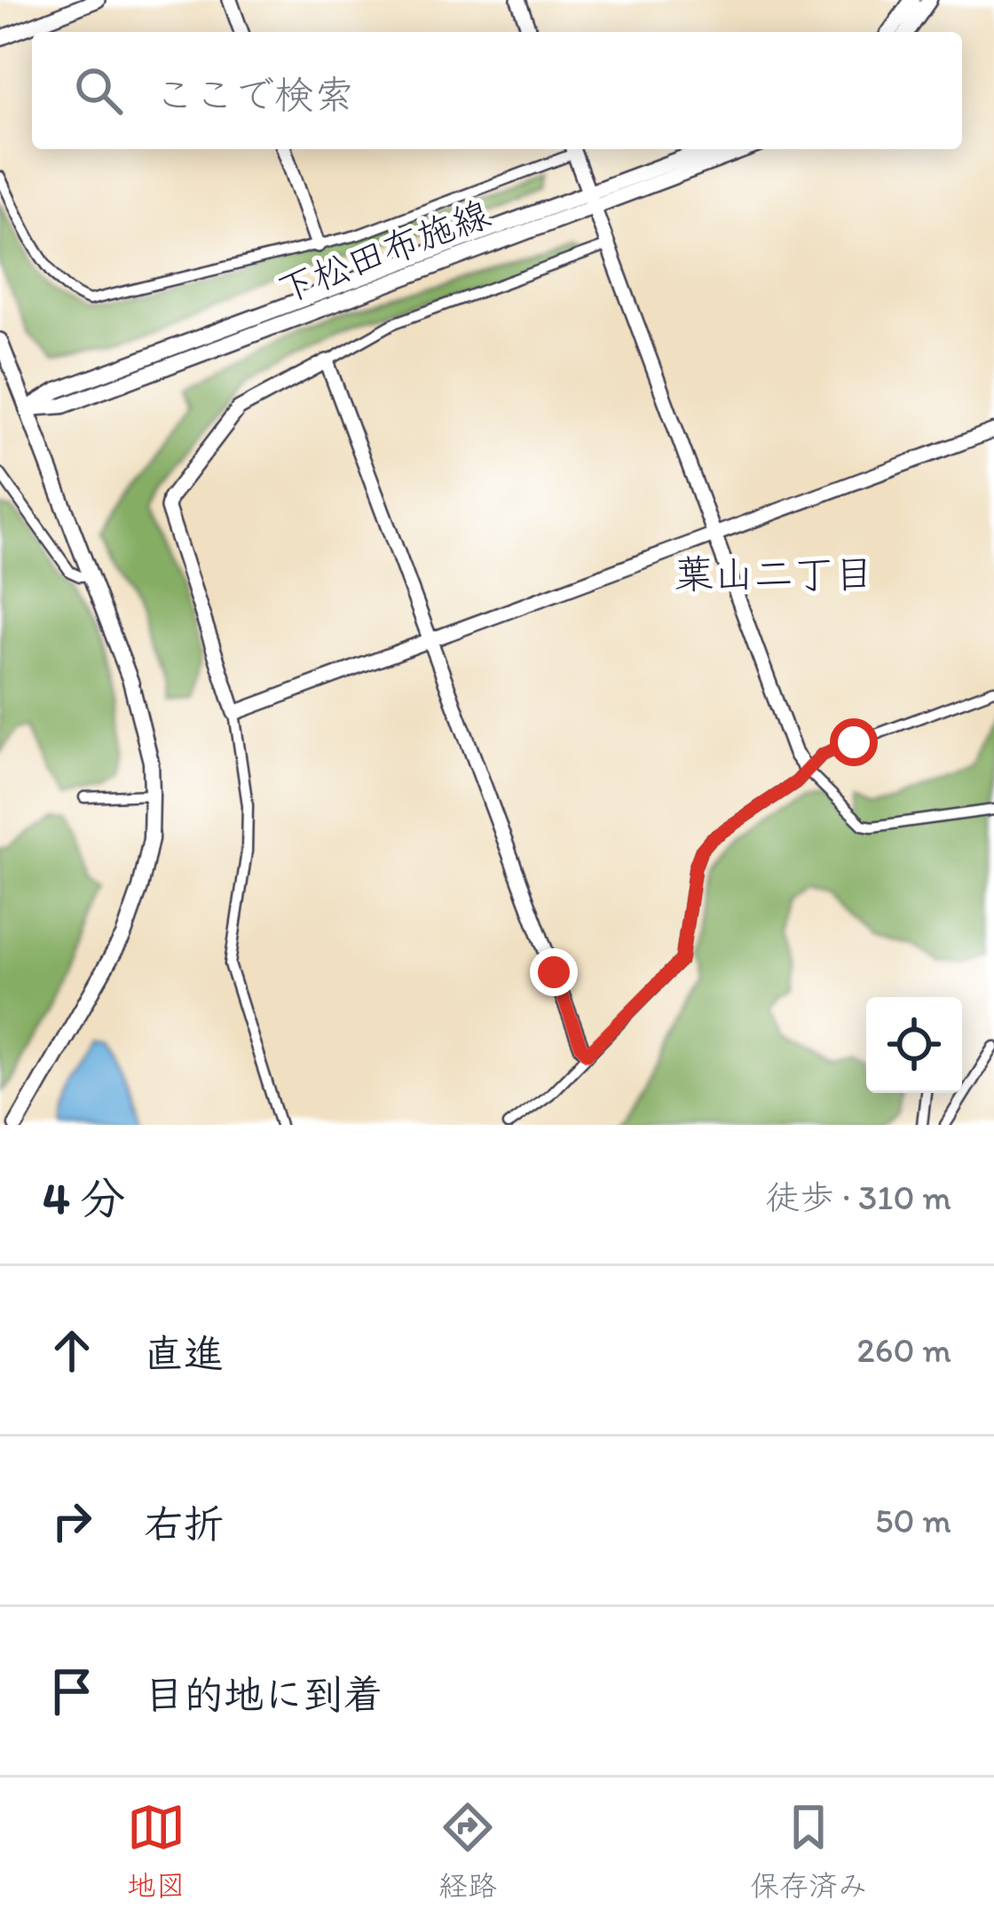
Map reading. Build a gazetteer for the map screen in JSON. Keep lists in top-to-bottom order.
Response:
{
  "streets": {
    "main road": ["下松田布施線"]
  },
  "districts": ["葉山二丁目"],
  "page": {
    "search": "ここで検索",
    "heading": ["4 分", "徒歩 · 310 m"],
    "list": [
      ["直進", "260 m"],
      ["右折", "50 m"],
      "目的地に到着"
    ],
    "nav": ["地図", "経路", "保存済み"]
  }
}
